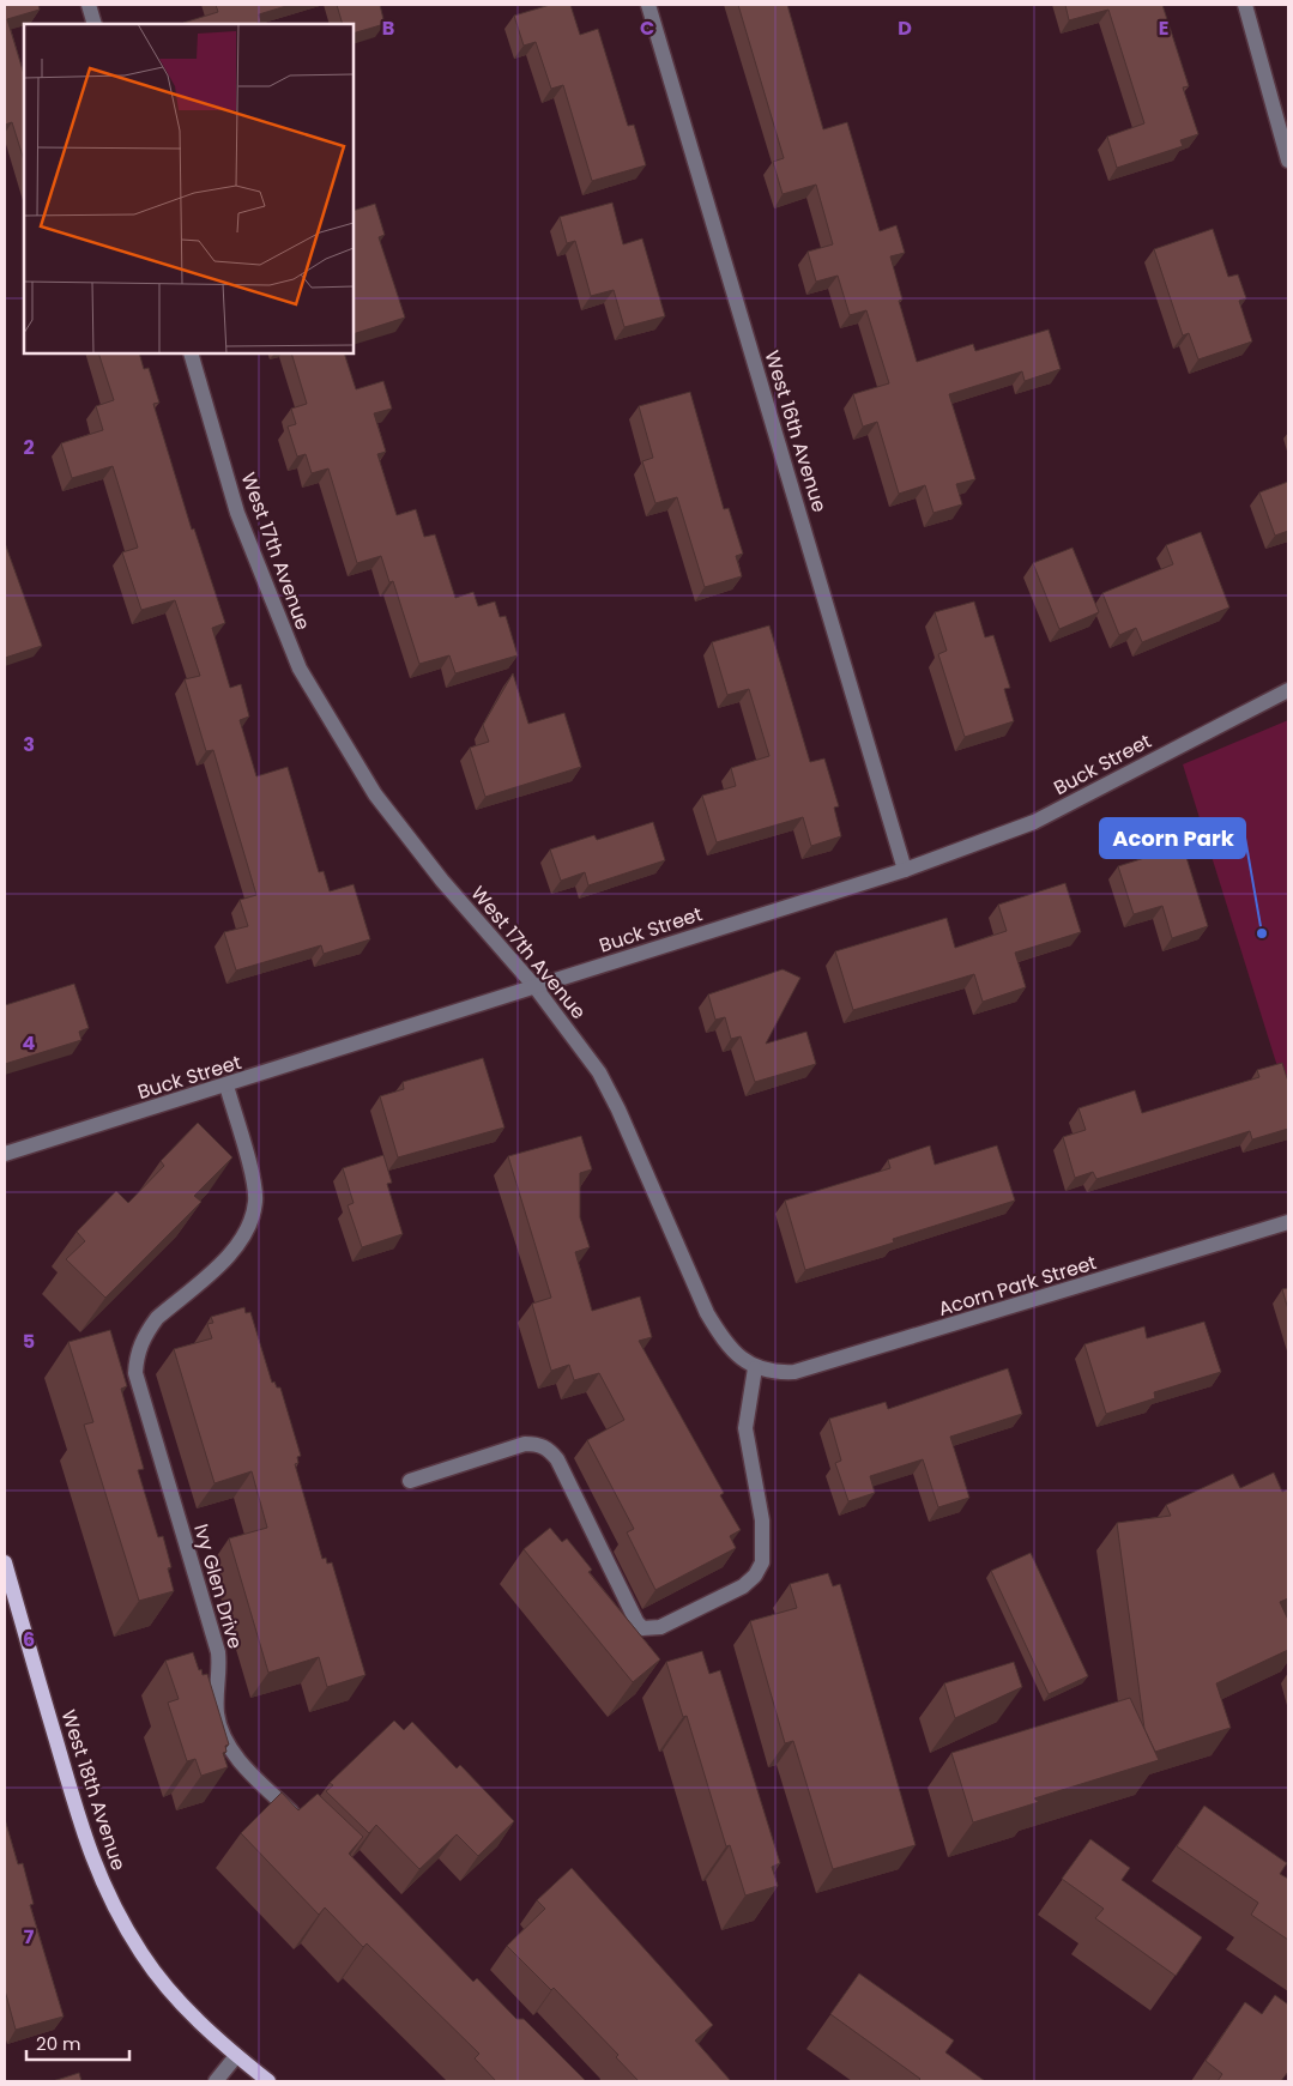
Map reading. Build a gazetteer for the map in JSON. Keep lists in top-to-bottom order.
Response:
{
  "streets": {
    "main road": ["West 18th Avenue"],
    "street": [
      "West 16th Avenue",
      "West 17th Avenue",
      "Buck Street",
      "Acorn Park Street",
      "Ivy Glen Drive"
    ]
  },
  "crossings": [
    ["West 16th Avenue", "Buck Street"],
    ["West 17th Avenue", "Buck Street"],
    ["West 17th Avenue", "Acorn Park Street"],
    ["Buck Street", "Ivy Glen Drive"]
  ],
  "places": ["Acorn Park"],
  "scale_bar": "20 m",
  "grid": {
    "columns": [
      "B",
      "C",
      "D",
      "E"
    ],
    "rows": [
      "2",
      "3",
      "4",
      "5",
      "6",
      "7"
    ]
  }
}
